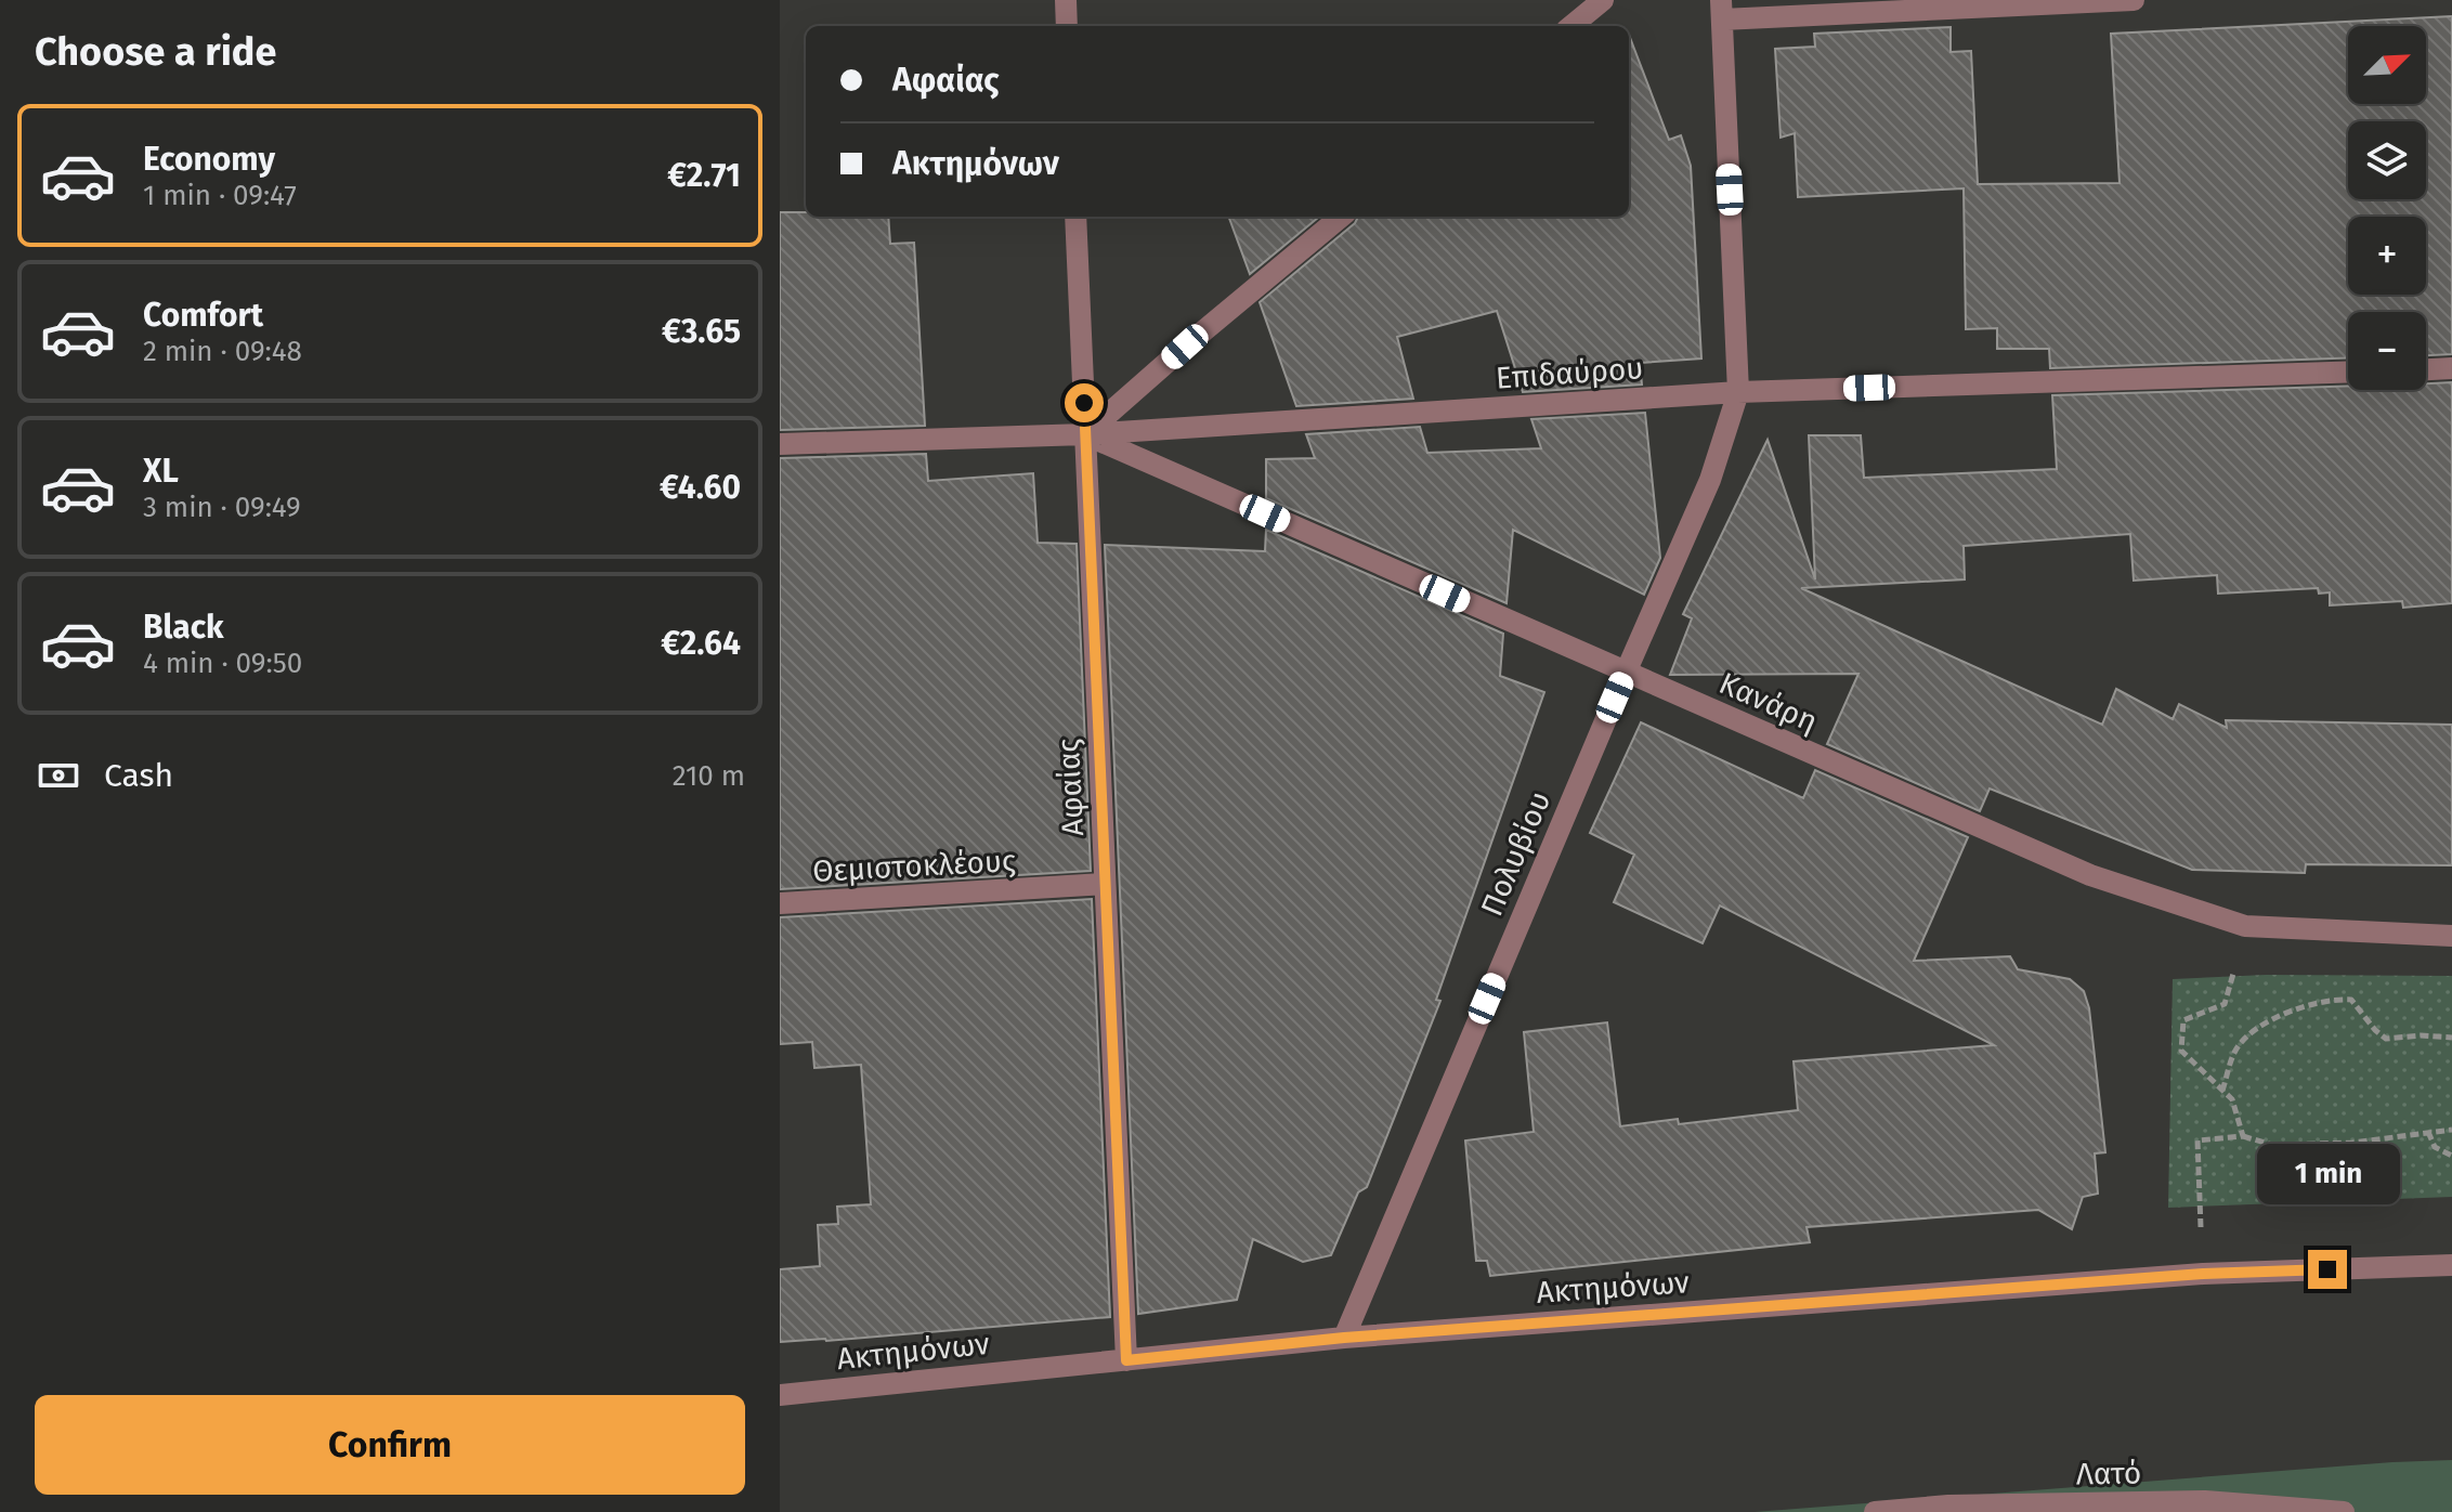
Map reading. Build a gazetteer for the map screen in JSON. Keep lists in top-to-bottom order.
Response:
{
  "streets": {
    "street": [
      "Επιδαύρου",
      "Κανάρη",
      "Αφαίας",
      "Πολυβίου",
      "Θεμιστοκλέους",
      "Ακτημόνων",
      "Λατό"
    ]
  },
  "crossings": [
    ["Επιδαύρου", "Κανάρη"],
    ["Επιδαύρου", "Αφαίας"],
    ["Επιδαύρου", "Πολυβίου"],
    ["Κανάρη", "Αφαίας"],
    ["Κανάρη", "Πολυβίου"],
    ["Αφαίας", "Θεμιστοκλέους"],
    ["Αφαίας", "Ακτημόνων"],
    ["Πολυβίου", "Ακτημόνων"]
  ],
  "north": "top right",
  "page": {
    "heading": "Choose a ride",
    "map_buttons": ["+", "−"],
    "banner": ["Αφαίας", "Ακτημόνων"],
    "list": [
      {
        "name": "Economy",
        "note": "1 min · 09:47",
        "value": "€2.71"
      },
      {
        "name": "Comfort",
        "note": "2 min · 09:48",
        "value": "€3.65"
      },
      {
        "name": "XL",
        "note": "3 min · 09:49",
        "value": "€4.60"
      },
      {
        "name": "Black",
        "note": "4 min · 09:50",
        "value": "€2.64"
      }
    ],
    "pay": ["Cash", "210 m"],
    "bubble": "1 min",
    "buttons": "Confirm"
  }
}
